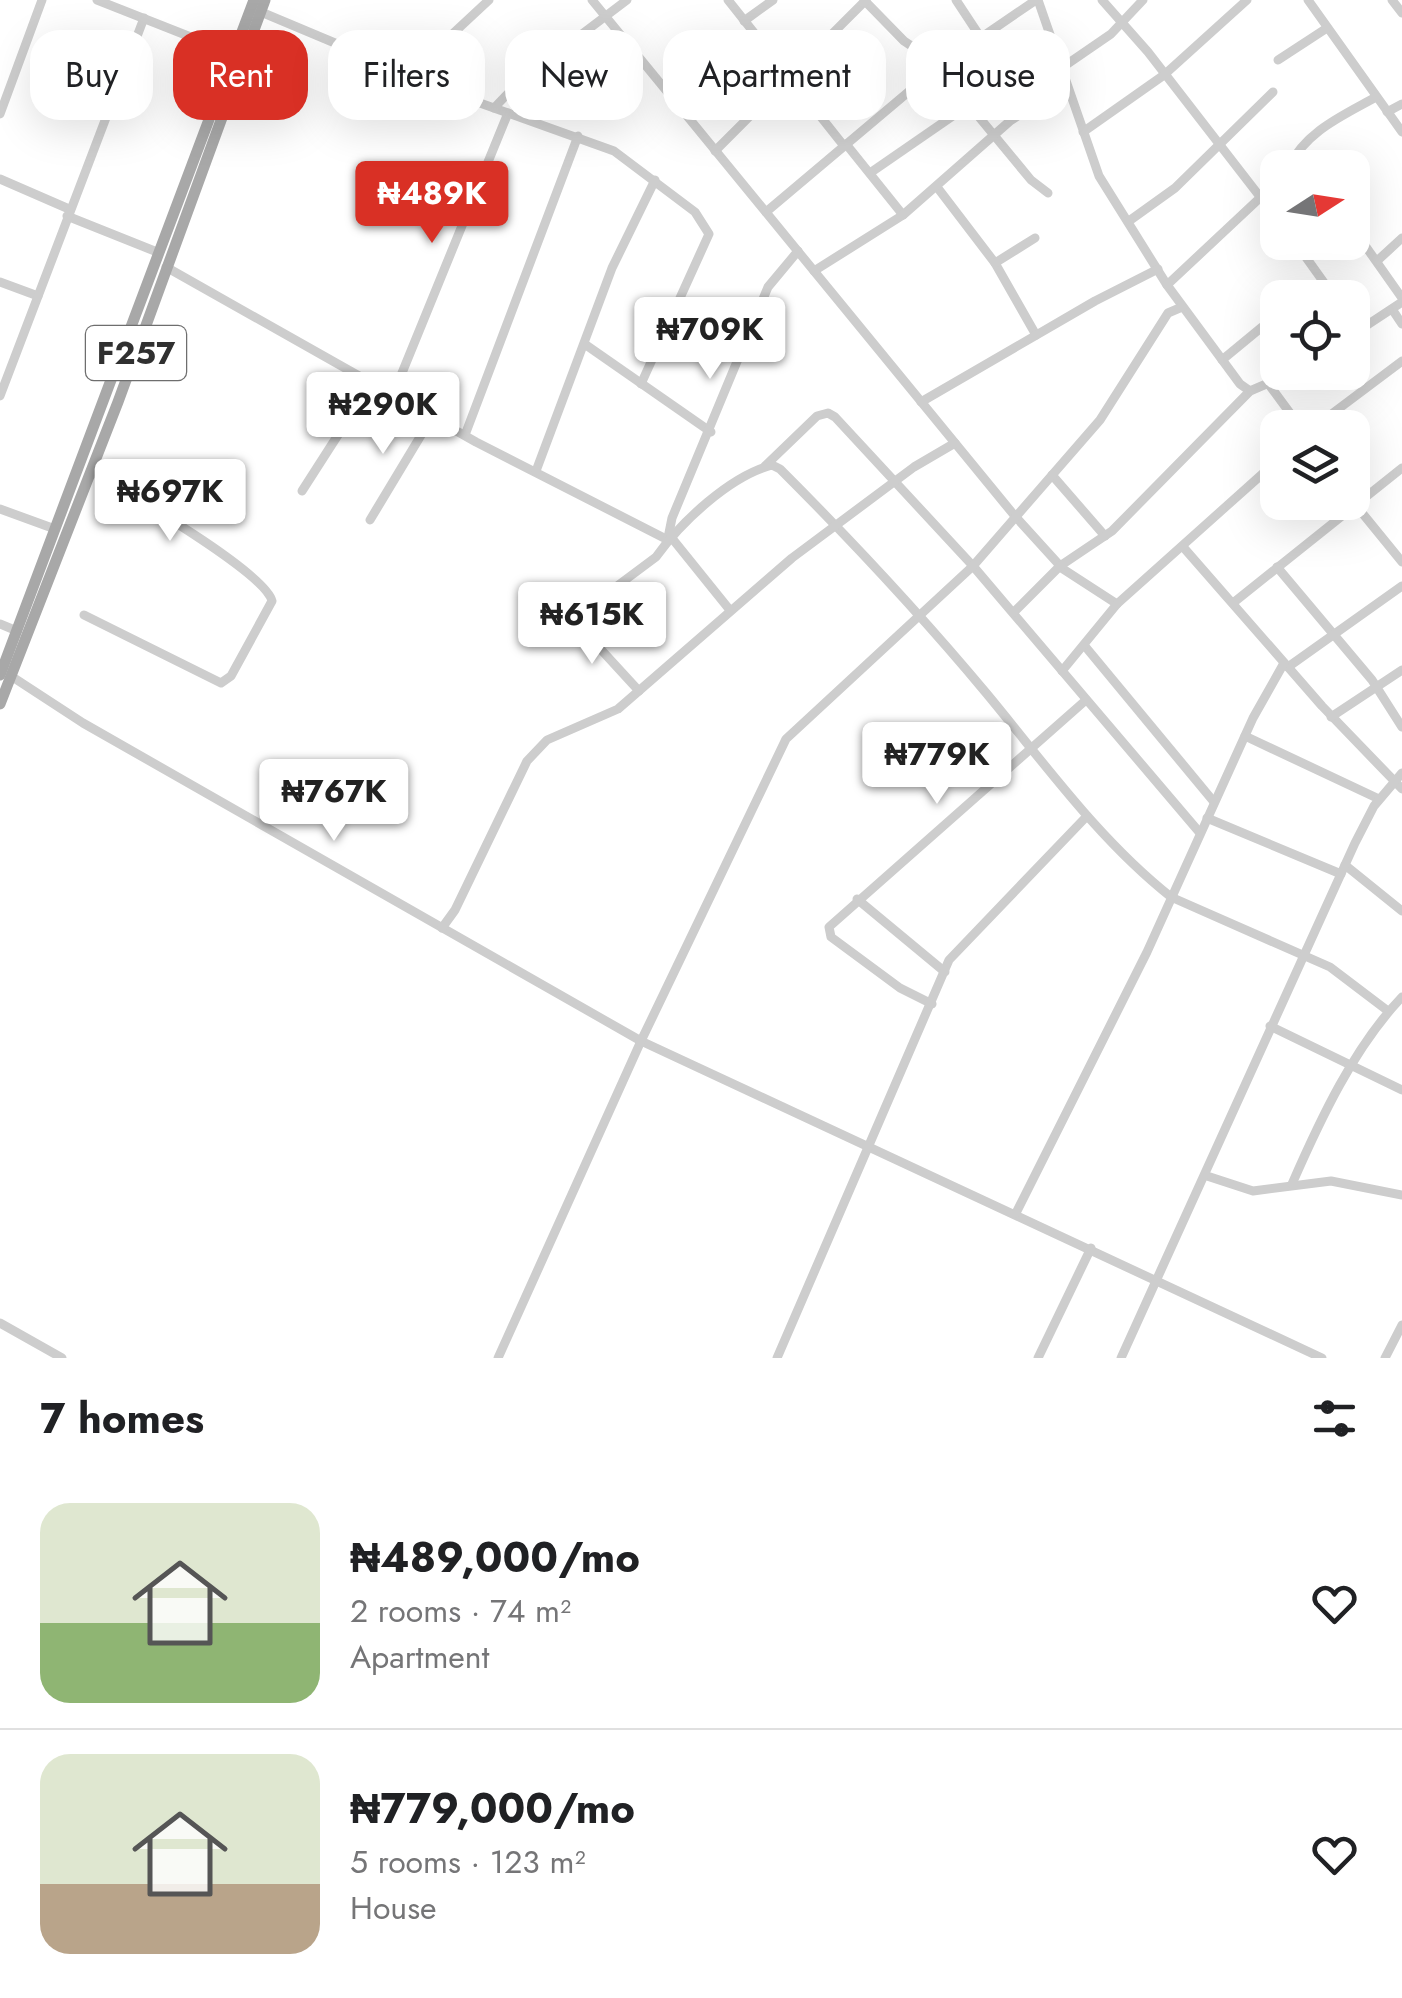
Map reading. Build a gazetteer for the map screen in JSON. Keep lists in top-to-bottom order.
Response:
{
  "streets": {
    "main road": ["F257"]
  },
  "north": "right",
  "page": {
    "chip": [
      "Buy",
      "Rent",
      "Filters",
      "New",
      "Apartment",
      "House"
    ],
    "price": [
      "₦489K",
      "₦709K",
      "₦290K",
      "₦697K",
      "₦615K",
      "₦779K",
      "₦767K"
    ],
    "heading": "7 homes",
    "list": [
      {
        "name": "₦489,000/mo",
        "note": "2 rooms · 74 m² · Apartment"
      },
      {
        "name": "₦779,000/mo",
        "note": "5 rooms · 123 m² · House"
      }
    ]
  }
}
